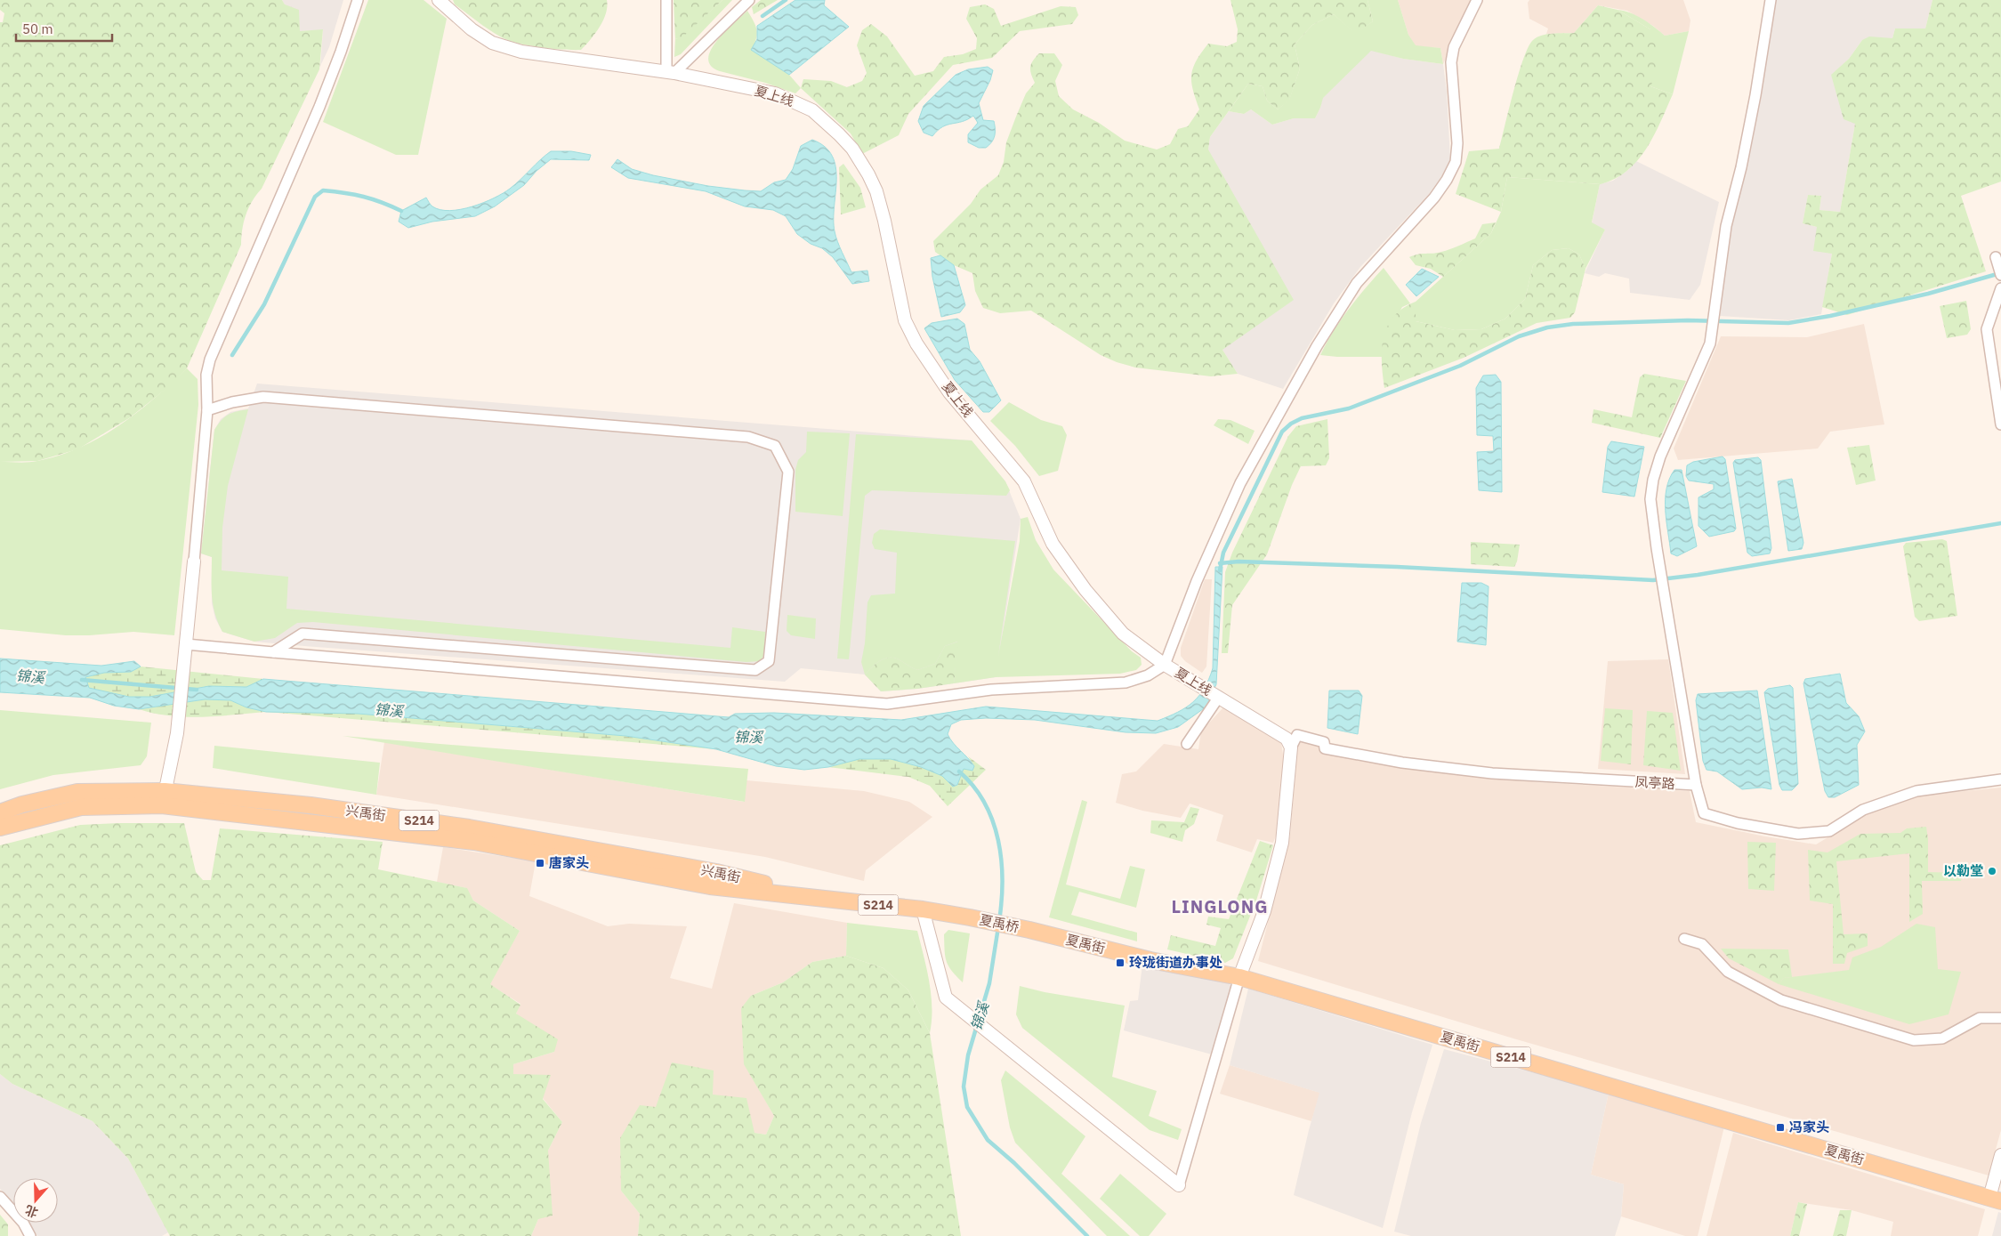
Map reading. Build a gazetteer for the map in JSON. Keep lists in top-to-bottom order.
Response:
{
  "streets": {
    "main road": [
      "兴禹街",
      "S214",
      "夏禹桥",
      "夏禹街"
    ],
    "street": ["夏上线", "凤亭路"]
  },
  "crossings": [
    ["夏上线", "凤亭路"],
    ["兴禹街", "夏禹桥"],
    ["夏禹桥", "夏禹街"]
  ],
  "districts": ["LINGLONG"],
  "water": ["锦溪"],
  "places": {
    "transit": ["唐家头", "玲珑街道办事处", "冯家头"],
    "other": ["以勒堂"]
  },
  "scale_bar": "50 m",
  "north": "bottom"
}
